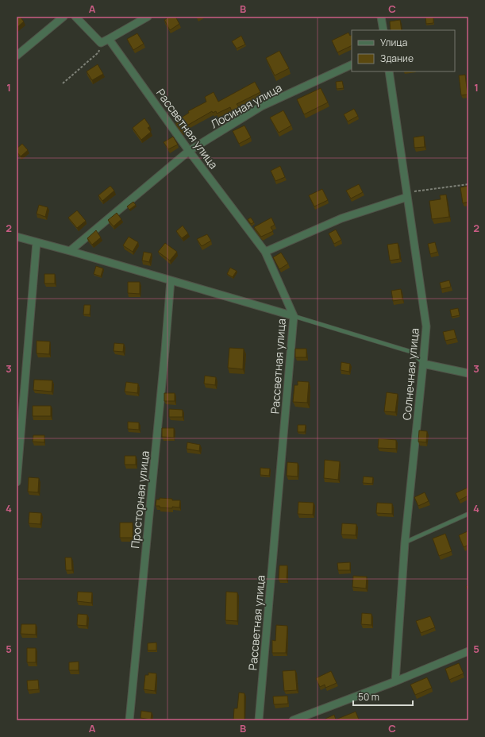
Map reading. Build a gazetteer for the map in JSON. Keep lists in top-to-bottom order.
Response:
{
  "streets": {
    "street": [
      "Лосиная улица",
      "Рассветная улица",
      "Солнечная улица",
      "Просторная улица"
    ]
  },
  "crossings": [
    ["Лосиная улица", "Рассветная улица"]
  ],
  "legend": ["Улица", "Здание"],
  "scale_bar": "50 m",
  "grid": {
    "columns": ["A", "B", "C"],
    "rows": [
      "1",
      "2",
      "3",
      "4",
      "5"
    ]
  }
}
